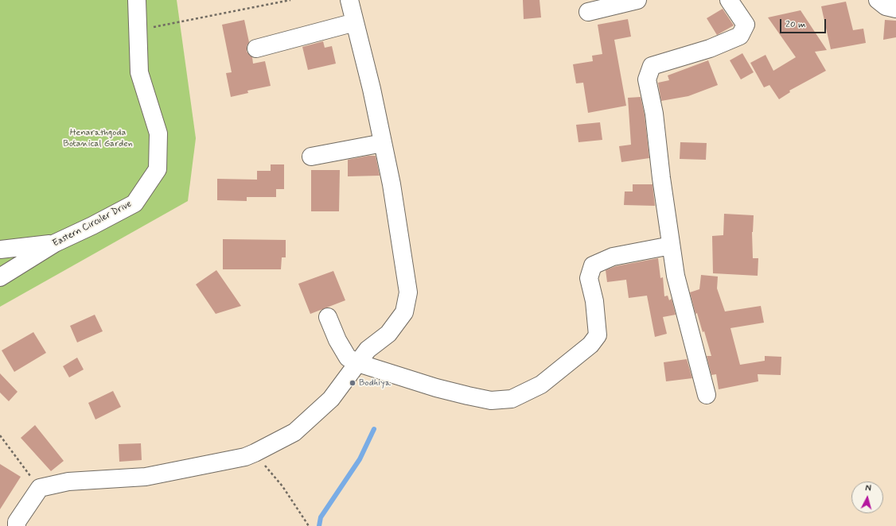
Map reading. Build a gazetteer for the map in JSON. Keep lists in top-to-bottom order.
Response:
{
  "streets": {
    "street": ["Eastern Circuler Drive"]
  },
  "parks": ["Henarathgoda Botanical Garden"],
  "places": ["Bodhiya"],
  "scale_bar": "20 m",
  "north": "top"
}
